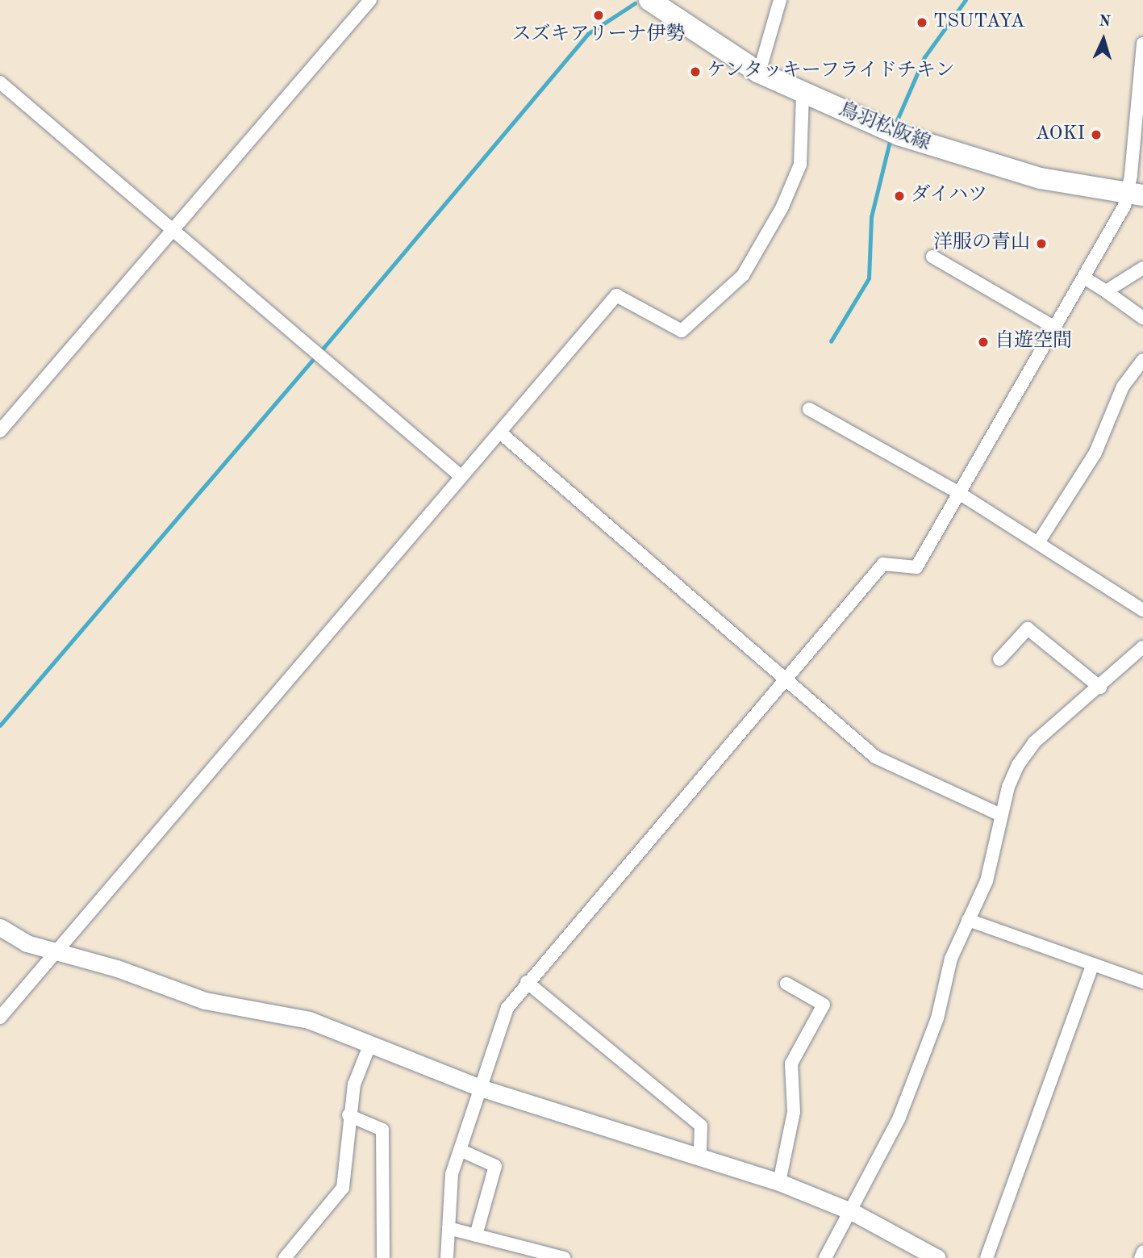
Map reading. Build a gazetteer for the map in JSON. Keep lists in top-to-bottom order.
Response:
{
  "streets": {
    "main road": ["鳥羽松阪線"]
  },
  "places": [
    "スズキアリーナ伊勢",
    "TSUTAYA",
    "ケンタッキーフライドチキン",
    "AOKI",
    "ダイハツ",
    "洋服の青山",
    "自遊空間"
  ],
  "north": "top"
}
